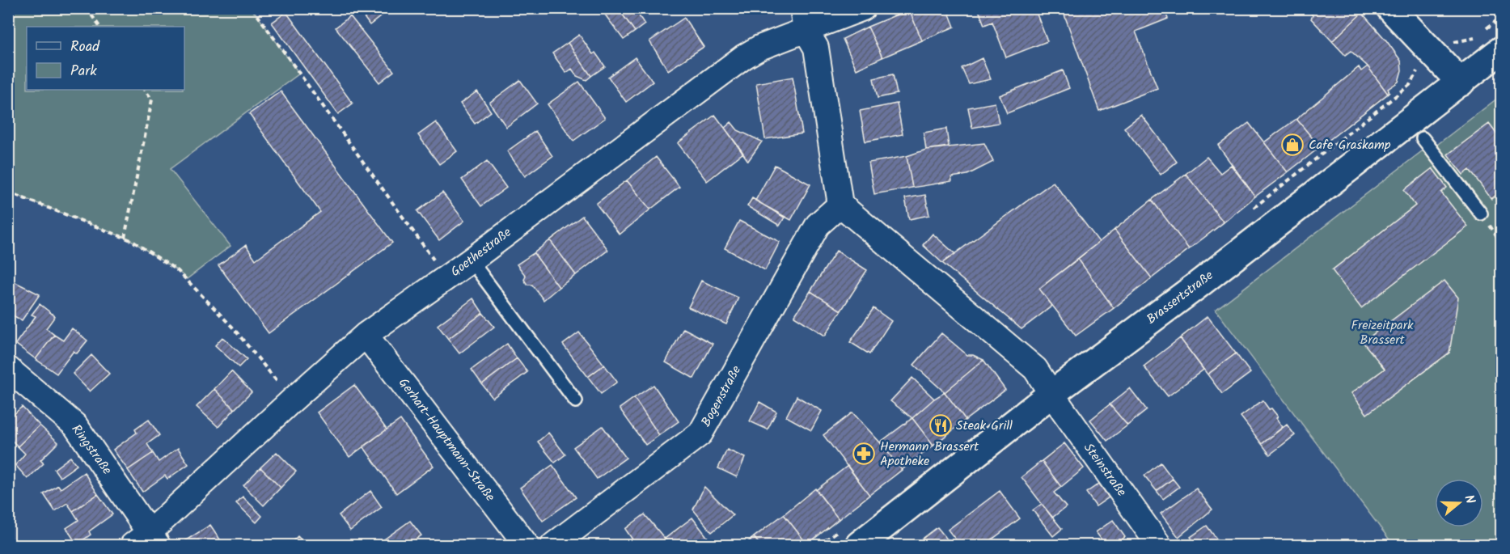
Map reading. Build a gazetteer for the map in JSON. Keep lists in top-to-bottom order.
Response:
{
  "streets": {
    "main road": ["Brassertstraße"],
    "street": [
      "Goethestraße",
      "Bogenstraße",
      "Gerhart-Hauptmann-Straße",
      "Ringstraße",
      "Steinstraße"
    ]
  },
  "crossings": [
    ["Goethestraße", "Gerhart-Hauptmann-Straße"],
    ["Goethestraße", "Ringstraße"],
    ["Brassertstraße", "Steinstraße"]
  ],
  "parks": ["Freizeitpark Brassert"],
  "places": {
    "shop": ["Cafe Graskamp"],
    "restaurant": ["Steak Grill"],
    "pharmacy": ["Hermann Brassert Apotheke"]
  },
  "legend": ["Road", "Park"],
  "north": "right"
}
